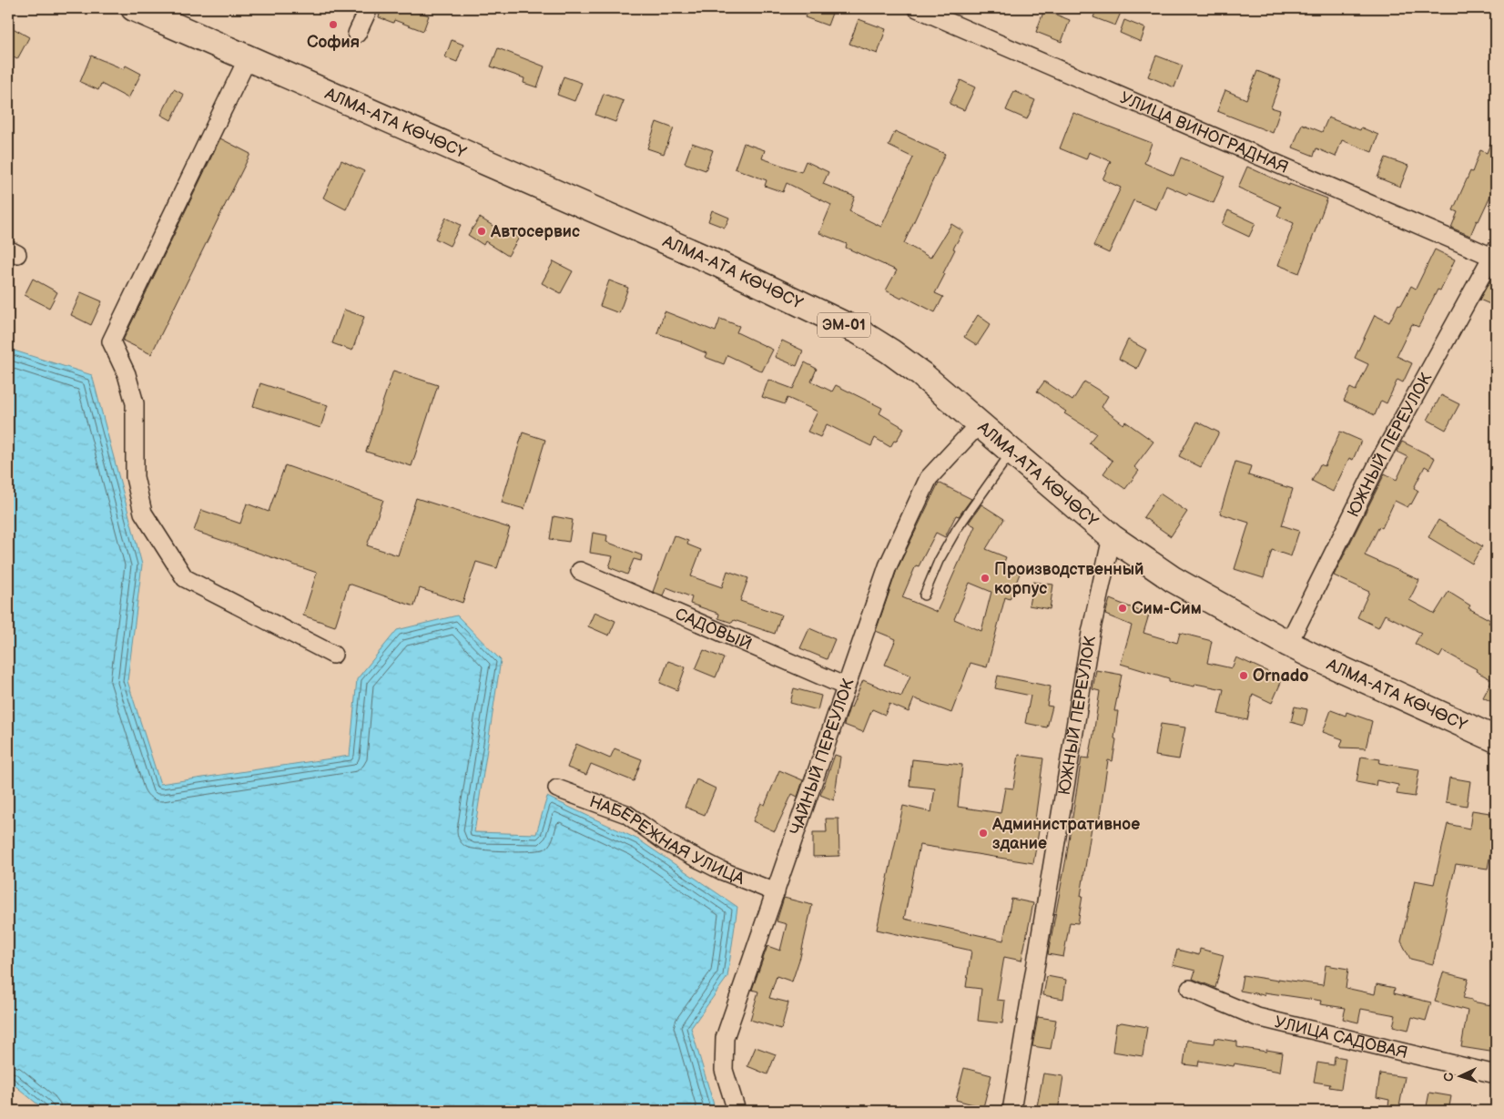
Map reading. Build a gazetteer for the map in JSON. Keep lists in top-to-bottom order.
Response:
{
  "streets": {
    "highway": ["АЛМА-АТА КӨЧӨСҮ", "ЭМ-01"],
    "street": [
      "УЛИЦА ВИНОГРАДНАЯ",
      "ЮЖНЫЙ ПЕРЕУЛОК",
      "САДОВЫЙ",
      "ЧАЙНЫЙ ПЕРЕУЛОК",
      "НАБЕРЕЖНАЯ УЛИЦА",
      "УЛИЦА САДОВАЯ"
    ]
  },
  "crossings": [
    ["АЛМА-АТА КӨЧӨСҮ", "ЮЖНЫЙ ПЕРЕУЛОК"],
    ["АЛМА-АТА КӨЧӨСҮ", "ЧАЙНЫЙ ПЕРЕУЛОК"],
    ["УЛИЦА ВИНОГРАДНАЯ", "ЮЖНЫЙ ПЕРЕУЛОК"],
    ["САДОВЫЙ", "ЧАЙНЫЙ ПЕРЕУЛОК"],
    ["ЧАЙНЫЙ ПЕРЕУЛОК", "НАБЕРЕЖНАЯ УЛИЦА"]
  ],
  "places": [
    "София",
    "Автосервис",
    "Производственный корпус",
    "Сим-Сим",
    "Ornado",
    "Административное здание"
  ],
  "north": "left"
}
